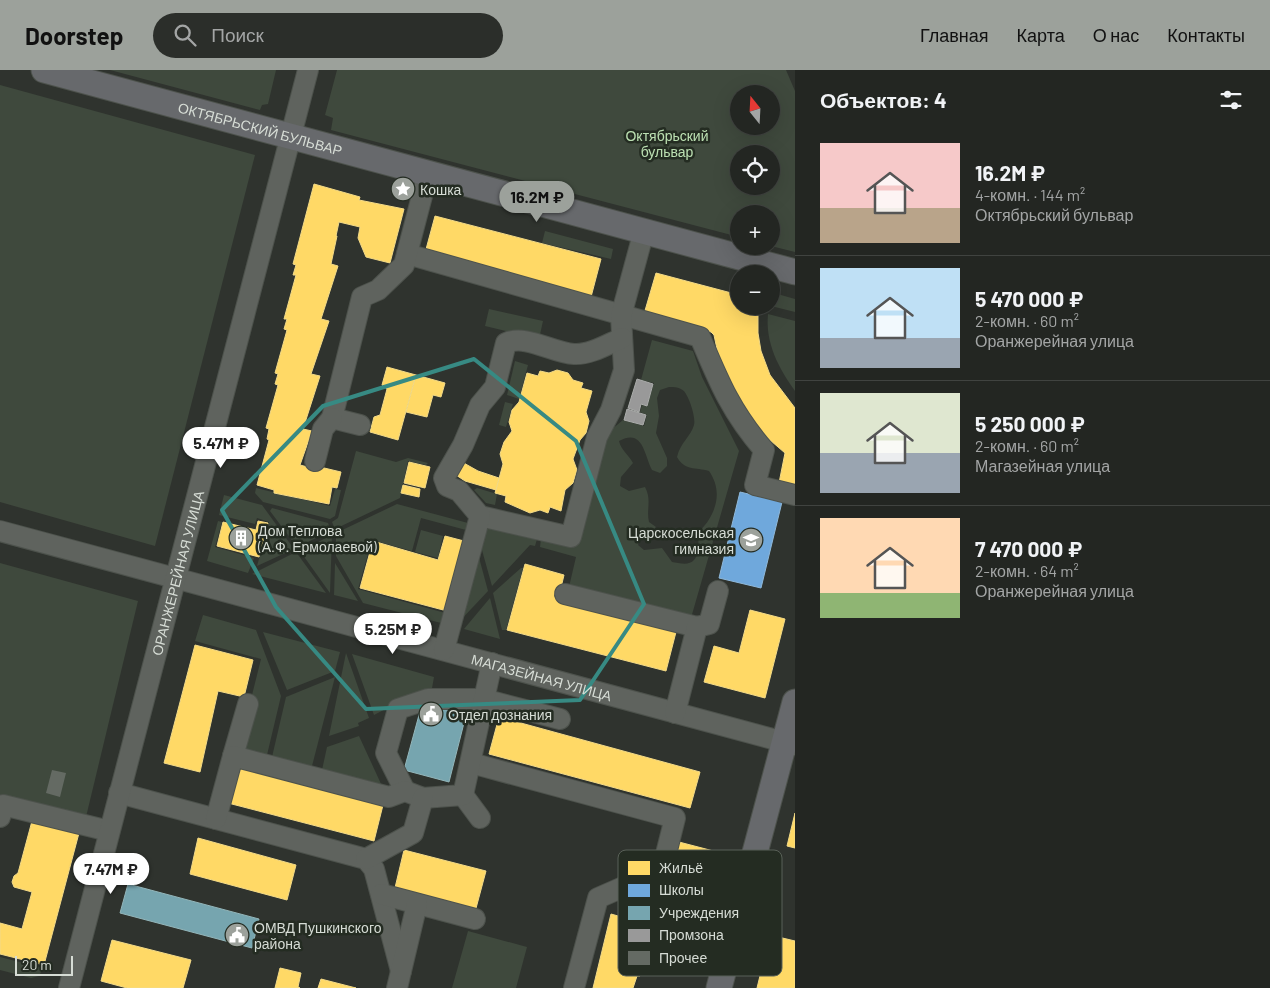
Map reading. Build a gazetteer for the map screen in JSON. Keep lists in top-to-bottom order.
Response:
{
  "streets": {
    "main road": ["ОКТЯБРЬСКИЙ БУЛЬВАР"],
    "street": ["ОРАНЖЕРЕЙНАЯ УЛИЦА", "МАГАЗЕЙНАЯ УЛИЦА"]
  },
  "crossings": [
    ["ОКТЯБРЬСКИЙ БУЛЬВАР", "ОРАНЖЕРЕЙНАЯ УЛИЦА"],
    ["ОРАНЖЕРЕЙНАЯ УЛИЦА", "МАГАЗЕЙНАЯ УЛИЦА"]
  ],
  "parks": ["Октябрьский бульвар"],
  "places": {
    "place": ["Кошка"],
    "building": ["Дом Теплова (А.Ф. Ермолаевой)"],
    "school or university": ["Царскосельская гимназия"],
    "public building": ["Отдел дознания", "ОМВД Пушкинского района"]
  },
  "legend": [
    "Жильё",
    "Школы",
    "Учреждения",
    "Промзона",
    "Прочее"
  ],
  "scale_bar": "20 m",
  "north": "top",
  "page": {
    "header": "Doorstep",
    "search": "Поиск",
    "nav": [
      "Главная",
      "Карта",
      "О нас",
      "Контакты"
    ],
    "heading": "Объектов: 4",
    "map_buttons": ["+", "−"],
    "list": [
      {
        "name": "16.2M ₽",
        "note": "4-комн. · 144 m² · Октябрьский бульвар"
      },
      {
        "name": "5 470 000 ₽",
        "note": "2-комн. · 60 m² · Оранжерейная улица"
      },
      {
        "name": "5 250 000 ₽",
        "note": "2-комн. · 60 m² · Магазейная улица"
      },
      {
        "name": "7 470 000 ₽",
        "note": "2-комн. · 64 m² · Оранжерейная улица"
      }
    ],
    "price": [
      "16.2M ₽",
      "5.47M ₽",
      "5.25M ₽",
      "7.47M ₽"
    ],
    "scale": "20 m"
  }
}
